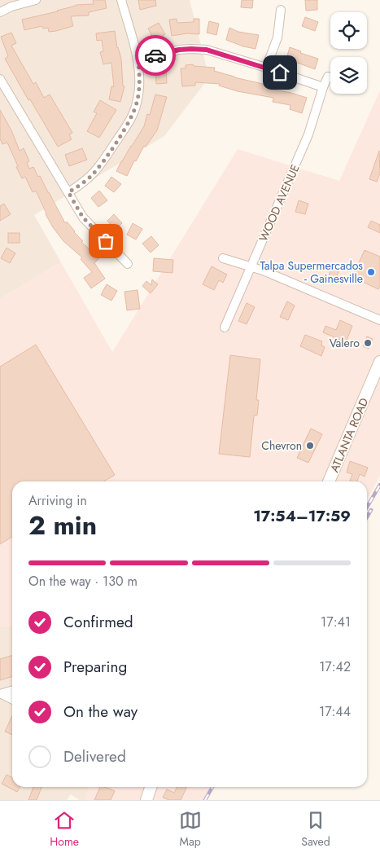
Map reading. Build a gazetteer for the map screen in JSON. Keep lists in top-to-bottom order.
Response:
{
  "streets": {
    "main road": ["ATLANTA ROAD"],
    "street": ["WOOD AVENUE"]
  },
  "places": ["Talpa Supermercados - Gainesville", "Valero", "Chevron"],
  "page": {
    "heading": ["2 min", "Arriving in", "17:54–17:59"],
    "bar": "On the way · 130 m",
    "list": [
      ["Confirmed", "17:41"],
      ["Preparing", "17:42"],
      ["On the way", "17:44"],
      "Delivered"
    ],
    "tabs": ["Home", "Map", "Saved"]
  }
}
